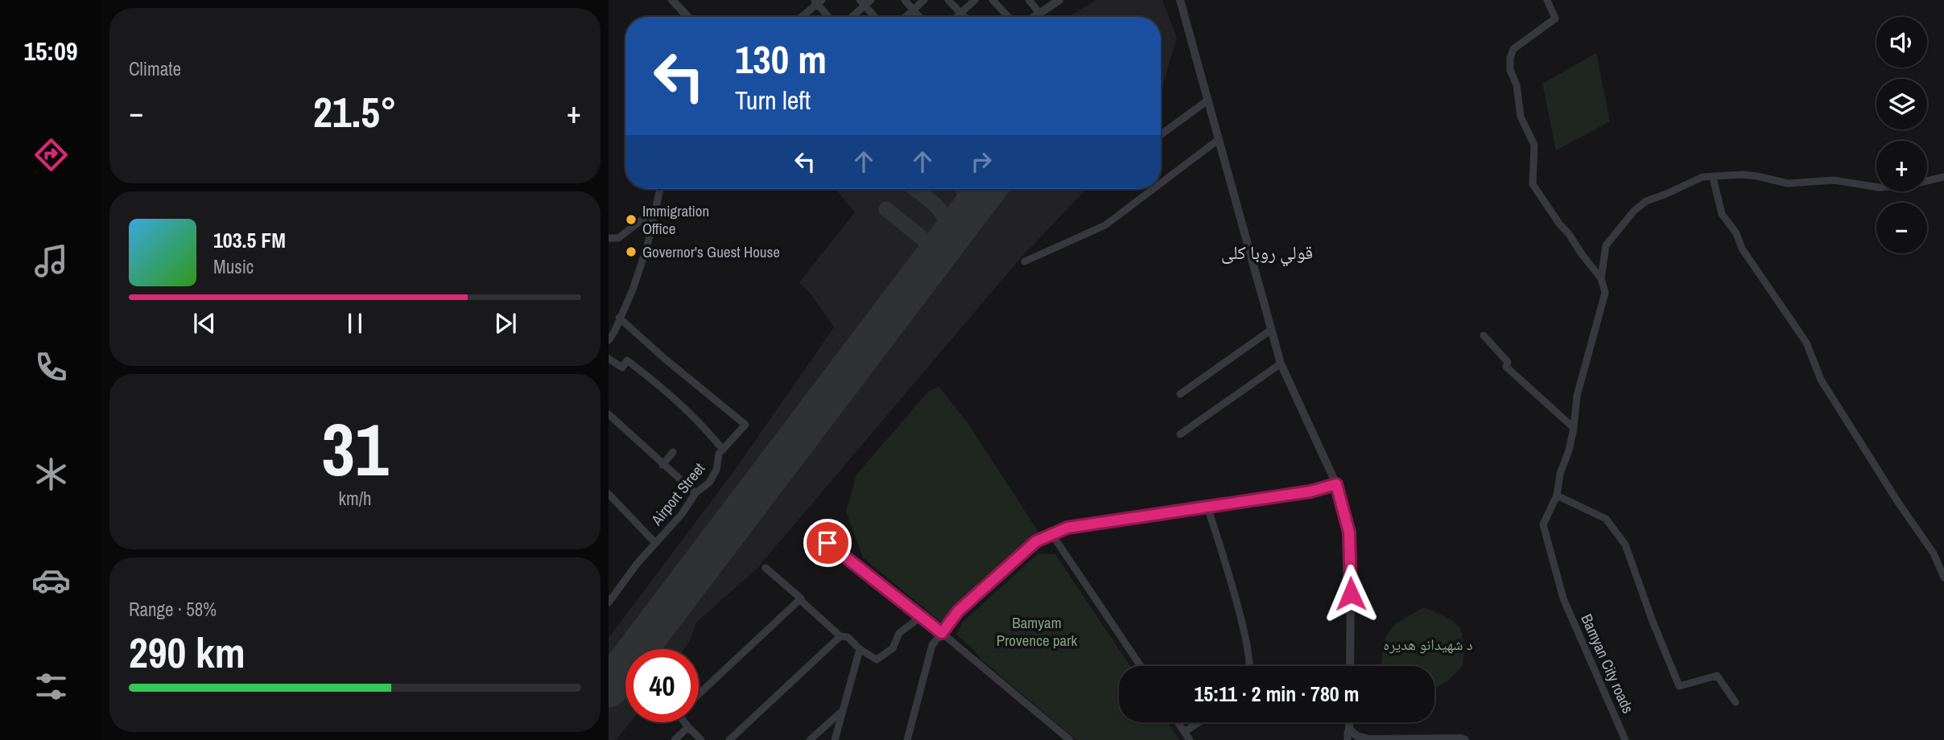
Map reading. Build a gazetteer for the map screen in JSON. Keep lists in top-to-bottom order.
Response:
{
  "streets": {
    "street": ["Airport Street", "Bamyan City roads"]
  },
  "districts": ["قولي روبا کلی"],
  "parks": ["Bamyam Provence park", "د شهیدانو هدیره"],
  "places": ["Immigration Office", "Governor's Guest House"],
  "page": {
    "tabs": "15:09",
    "tile": [
      "Climate",
      ["31", "km/h"],
      ["Range · 58%", "290 km"]
    ],
    "map_buttons": ["+", "−"],
    "turn": ["130 m", "Turn left"],
    "heat": ["−", "21.5°", "+"],
    "song": ["103.5 FM", "Music"],
    "limit": "40",
    "trip": "15:11 · 2 min · 780 m"
  }
}
